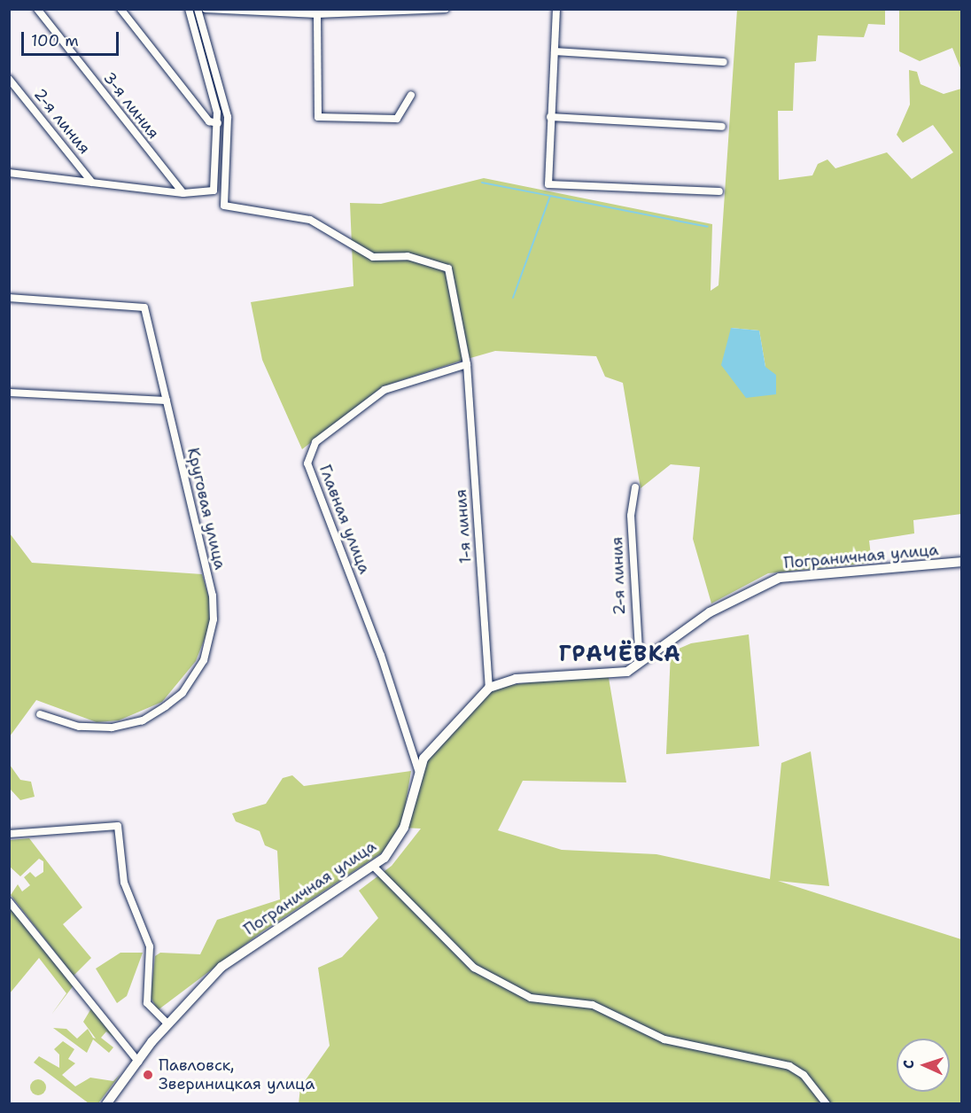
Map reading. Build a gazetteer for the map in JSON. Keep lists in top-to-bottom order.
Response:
{
  "streets": {
    "street": [
      "3-я линия",
      "2-я линия",
      "Круговая улица",
      "Главная улица",
      "1-я линия",
      "Пограничная улица"
    ]
  },
  "crossings": [
    ["2-я линия", "Пограничная улица"],
    ["Главная улица", "1-я линия"],
    ["Главная улица", "Пограничная улица"],
    ["1-я линия", "Пограничная улица"]
  ],
  "districts": ["ГРАЧЁВКА"],
  "places": ["Павловск, Звериницкая улица"],
  "scale_bar": "100 m",
  "north": "left"
}
